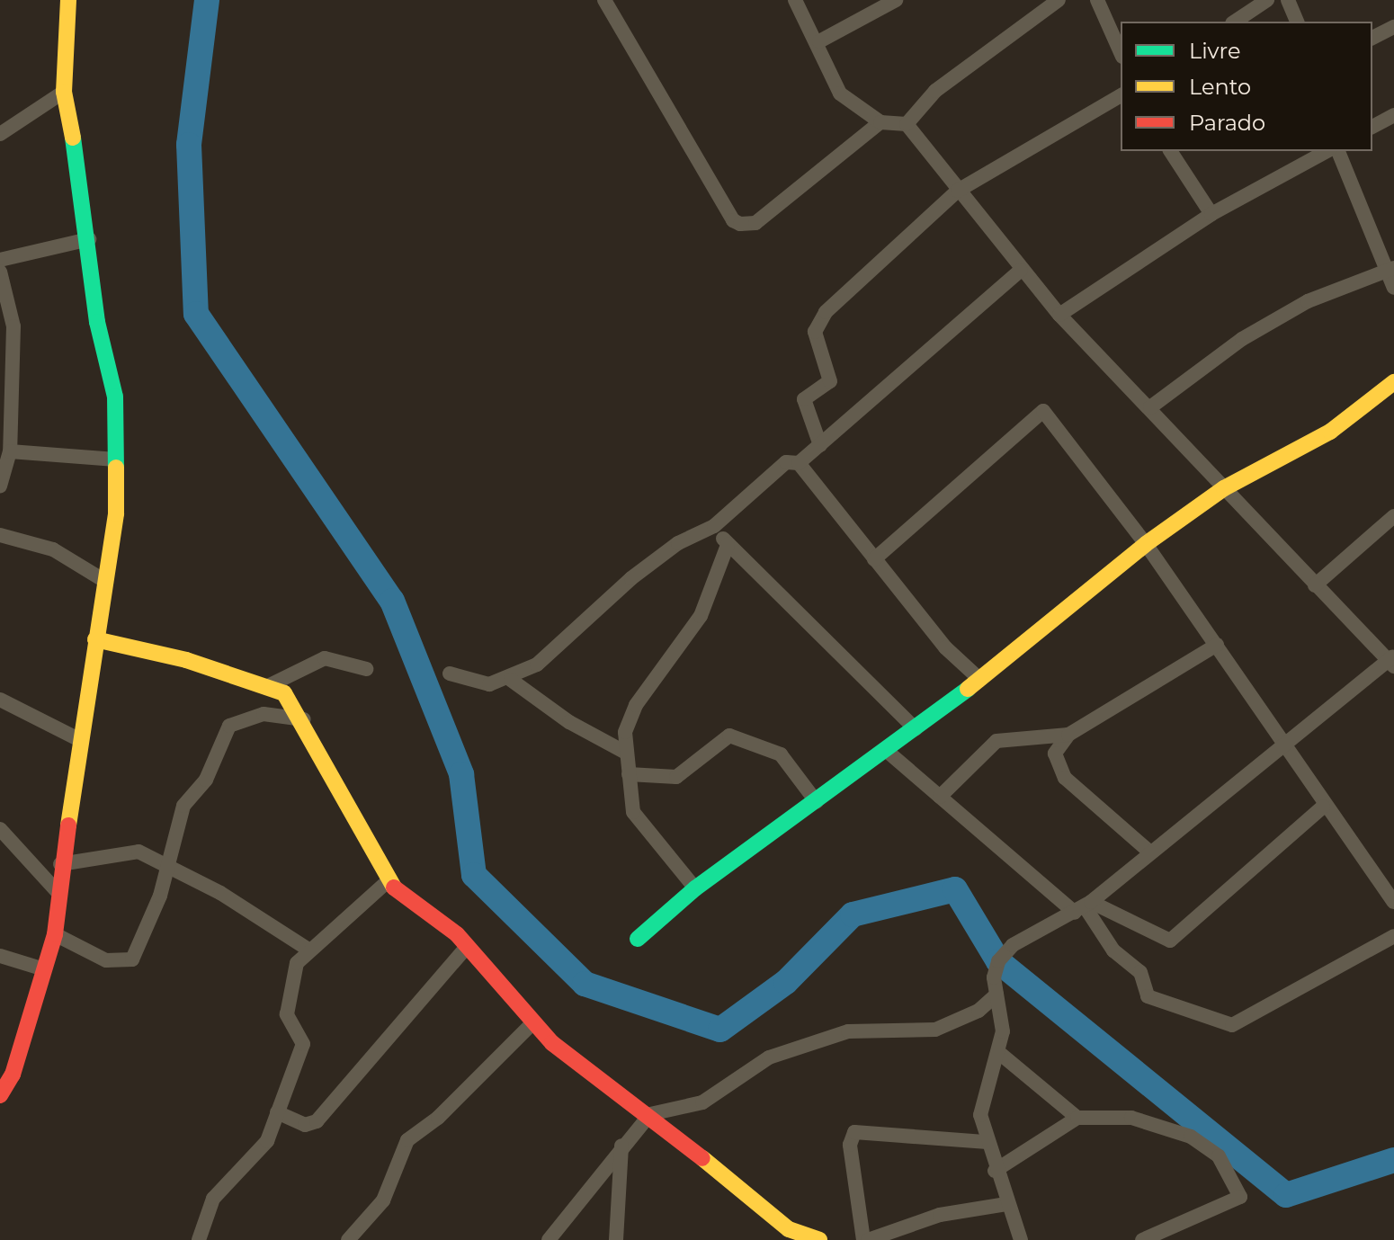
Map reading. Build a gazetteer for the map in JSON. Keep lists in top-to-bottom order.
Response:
{
  "legend": ["Livre", "Lento", "Parado"]
}
